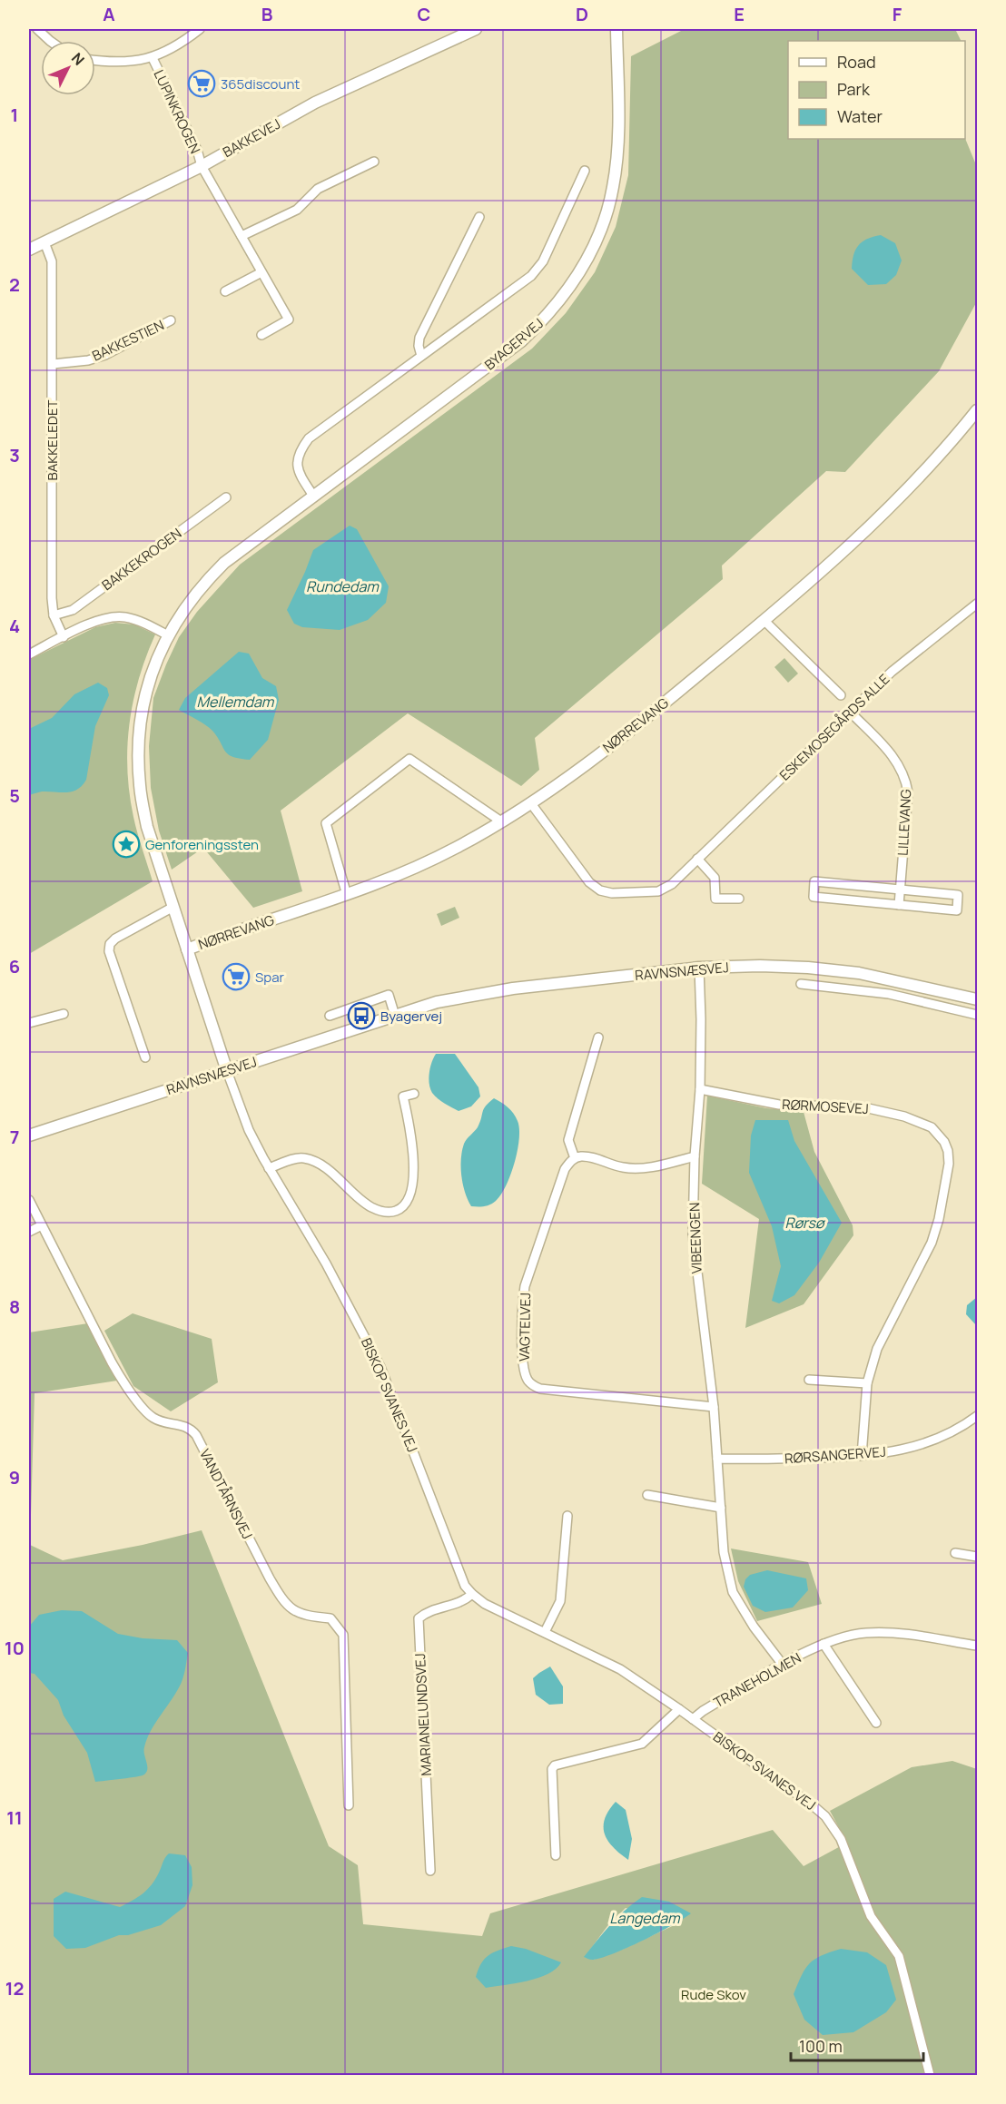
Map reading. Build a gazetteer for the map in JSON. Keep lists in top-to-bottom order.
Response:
{
  "streets": {
    "street": [
      "LUPINKROGEN",
      "BAKKEVEJ",
      "BAKKESTIEN",
      "BYAGERVEJ",
      "BAKKELEDET",
      "BAKKEKROGEN",
      "NØRREVANG",
      "ESKEMOSEGÅRDS ALLE",
      "LILLEVANG",
      "RAVNSNÆSVEJ",
      "RØRMOSEVEJ",
      "VIBEENGEN",
      "VAGTELVEJ",
      "BISKOP SVANES VEJ",
      "RØRSANGERVEJ",
      "VANDTÅRNSVEJ",
      "TRANEHOLMEN",
      "MARIANELUNDSVEJ"
    ]
  },
  "crossings": [
    ["LUPINKROGEN", "BAKKEVEJ"],
    ["BAKKEVEJ", "BAKKELEDET"],
    ["BAKKESTIEN", "BAKKELEDET"],
    ["BYAGERVEJ", "NØRREVANG"],
    ["BYAGERVEJ", "RAVNSNÆSVEJ"],
    ["BYAGERVEJ", "BISKOP SVANES VEJ"],
    ["BAKKELEDET", "BAKKEKROGEN"],
    ["NØRREVANG", "ESKEMOSEGÅRDS ALLE"],
    ["ESKEMOSEGÅRDS ALLE", "LILLEVANG"],
    ["RAVNSNÆSVEJ", "VIBEENGEN"],
    ["RAVNSNÆSVEJ", "BISKOP SVANES VEJ"],
    ["RØRMOSEVEJ", "VIBEENGEN"],
    ["RØRMOSEVEJ", "RØRSANGERVEJ"],
    ["VIBEENGEN", "VAGTELVEJ"],
    ["VIBEENGEN", "RØRSANGERVEJ"],
    ["VIBEENGEN", "TRANEHOLMEN"],
    ["BISKOP SVANES VEJ", "TRANEHOLMEN"],
    ["BISKOP SVANES VEJ", "MARIANELUNDSVEJ"]
  ],
  "water": [
    "Rundedam",
    "Mellemdam",
    "Rørsø",
    "Langedam"
  ],
  "parks": ["Rude Skov"],
  "places": {
    "supermarket": ["365discount", "Spar"],
    "place": ["Genforeningssten"],
    "bus stop": ["Byagervej"]
  },
  "legend": ["Road", "Park", "Water"],
  "scale_bar": "100 m",
  "north": "top right",
  "grid": {
    "columns": [
      "A",
      "B",
      "C",
      "D",
      "E",
      "F"
    ],
    "rows": [
      "1",
      "2",
      "3",
      "4",
      "5",
      "6",
      "7",
      "8",
      "9",
      "10",
      "11",
      "12"
    ]
  }
}
